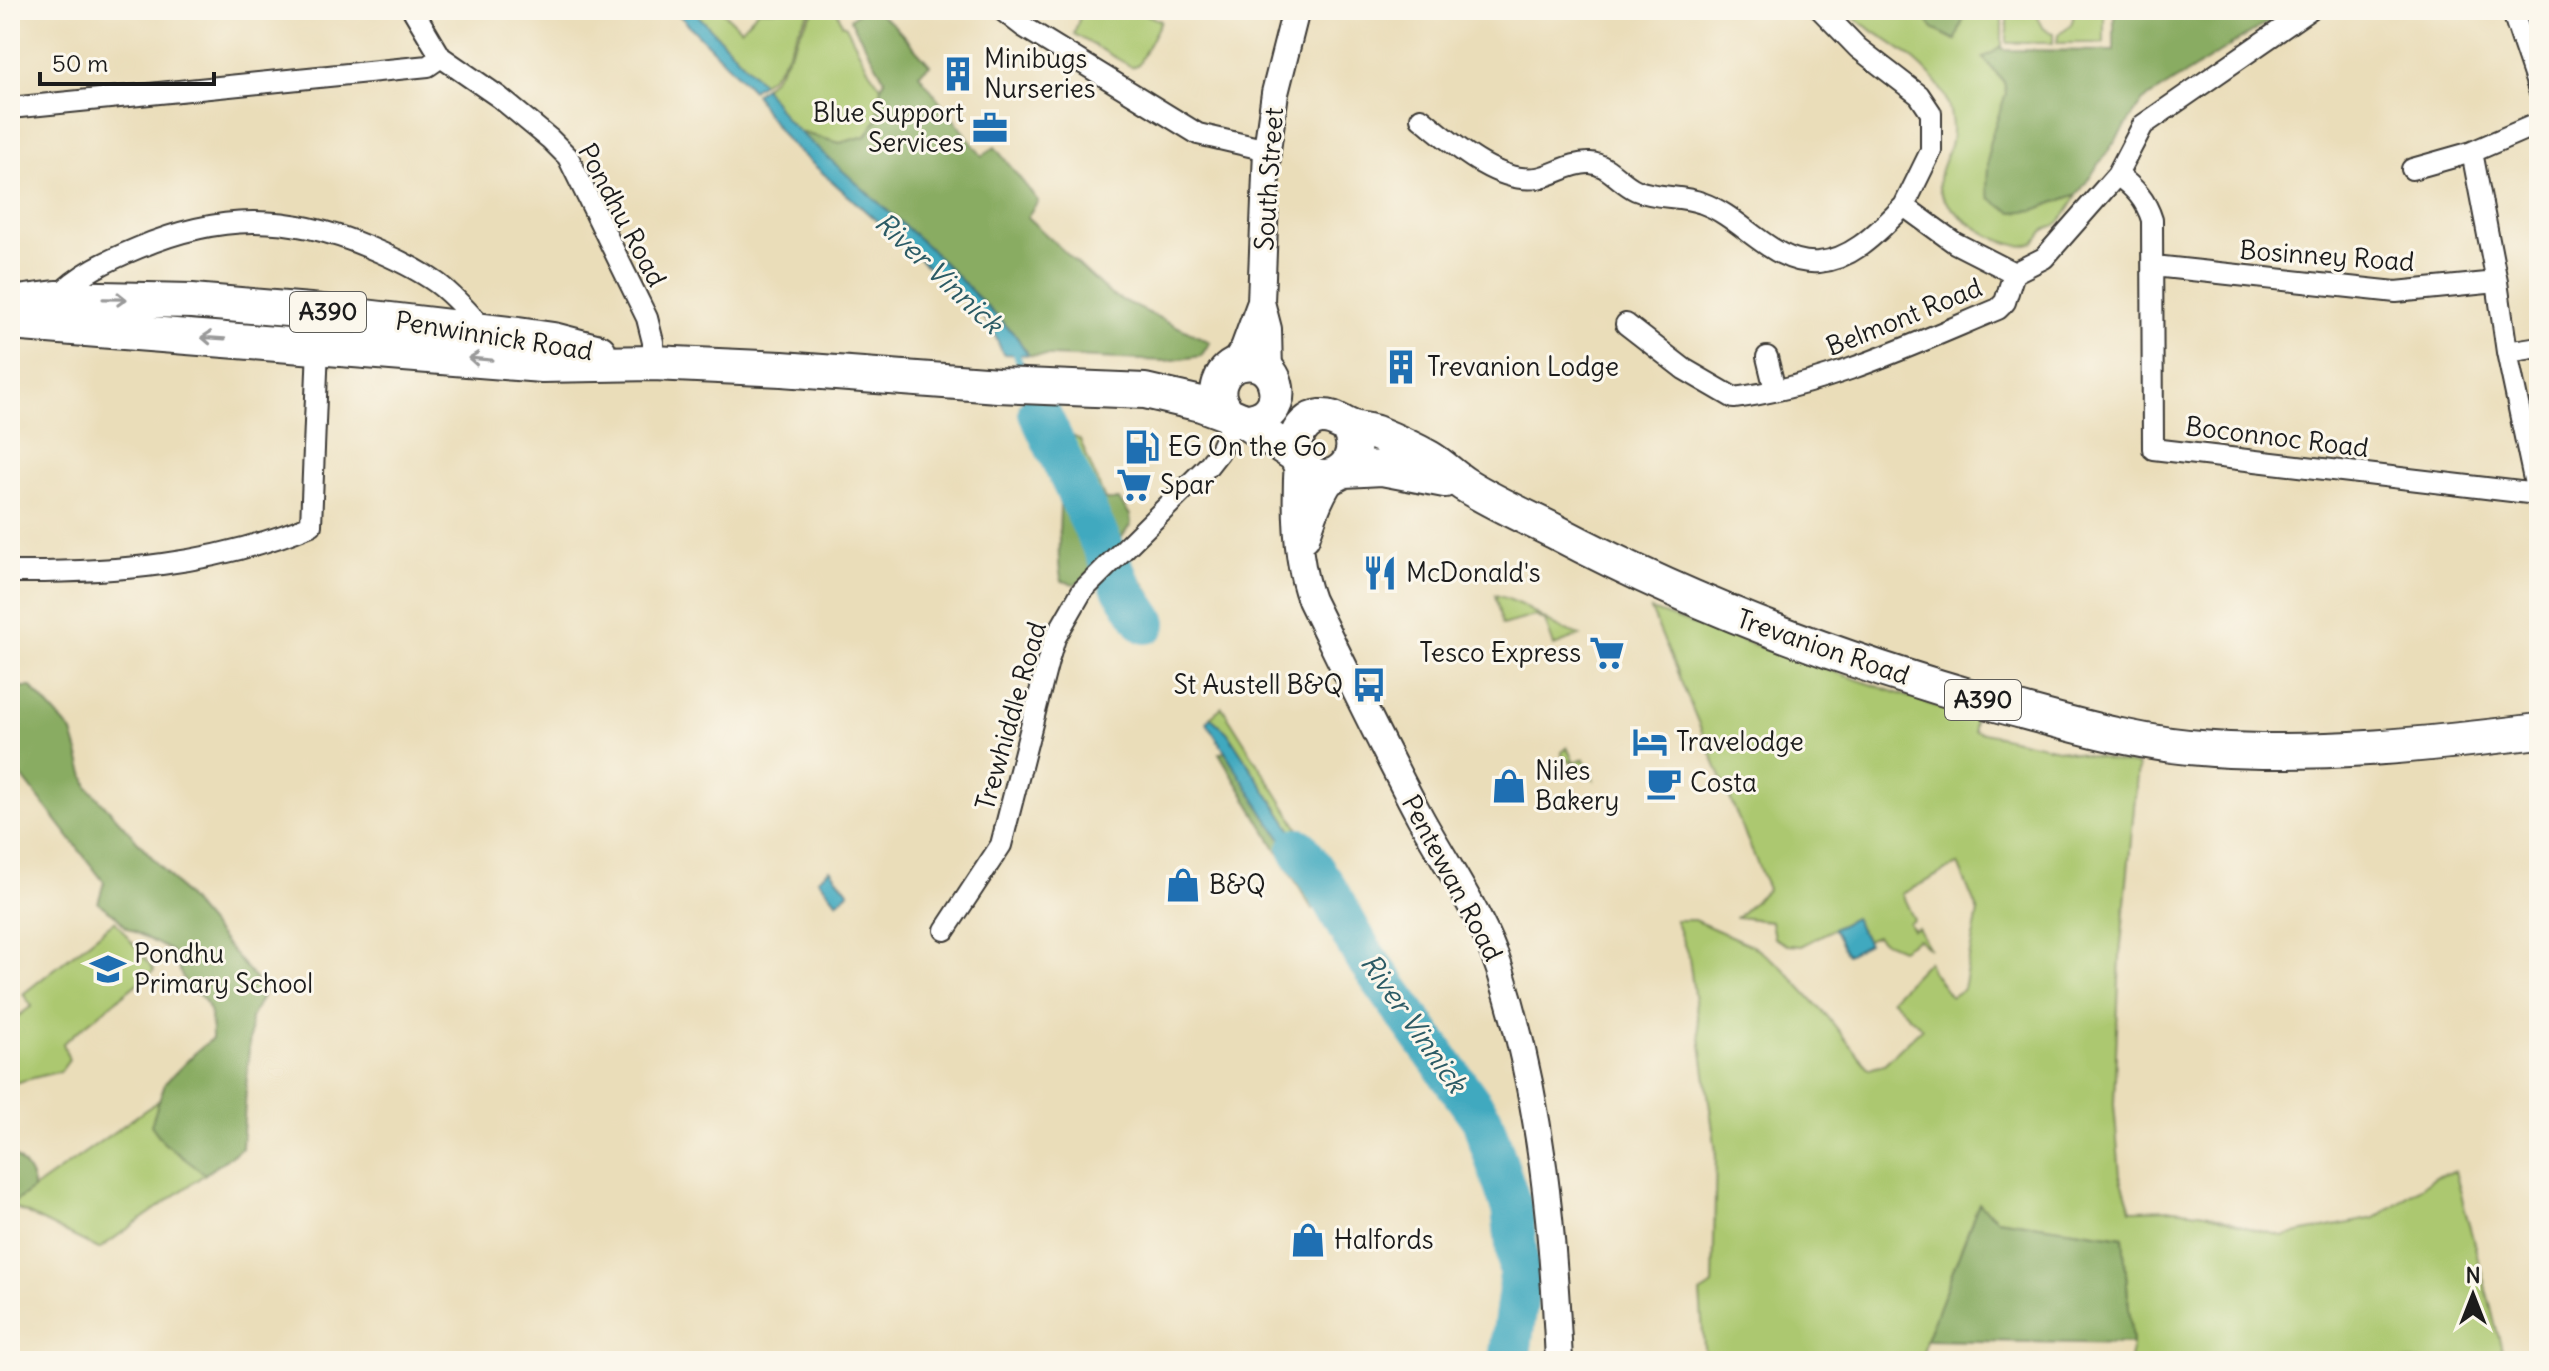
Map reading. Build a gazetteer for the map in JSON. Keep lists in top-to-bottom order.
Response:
{
  "streets": {
    "highway": ["A390", "Penwinnick Road", "Trevanion Road"],
    "main road": ["South Street", "Pentewan Road"],
    "street": [
      "Pondhu Road",
      "Bosinney Road",
      "Belmont Road",
      "Boconnoc Road",
      "Trewhiddle Road"
    ]
  },
  "crossings": [
    ["South Street", "A390"],
    ["South Street", "Trewhiddle Road"],
    ["Pondhu Road", "Penwinnick Road"],
    ["Bosinney Road", "Boconnoc Road"],
    ["A390", "Penwinnick Road"],
    ["A390", "Trevanion Road"],
    ["A390", "Trewhiddle Road"],
    ["A390", "Pentewan Road"],
    ["Belmont Road", "Boconnoc Road"]
  ],
  "water": ["River Vinnick"],
  "places": {
    "building": ["Minibugs Nurseries", "Trevanion Lodge"],
    "office": ["Blue Support Services"],
    "fuel station": ["EG On the Go"],
    "supermarket": ["Spar", "Tesco Express"],
    "restaurant": ["McDonald's"],
    "bus stop": ["St Austell B&Q"],
    "hotel": ["Travelodge"],
    "cafe": ["Costa"],
    "shop": ["Niles Bakery", "B&Q", "Halfords"],
    "school or university": ["Pondhu Primary School"]
  },
  "scale_bar": "50 m",
  "north": "top"
}
